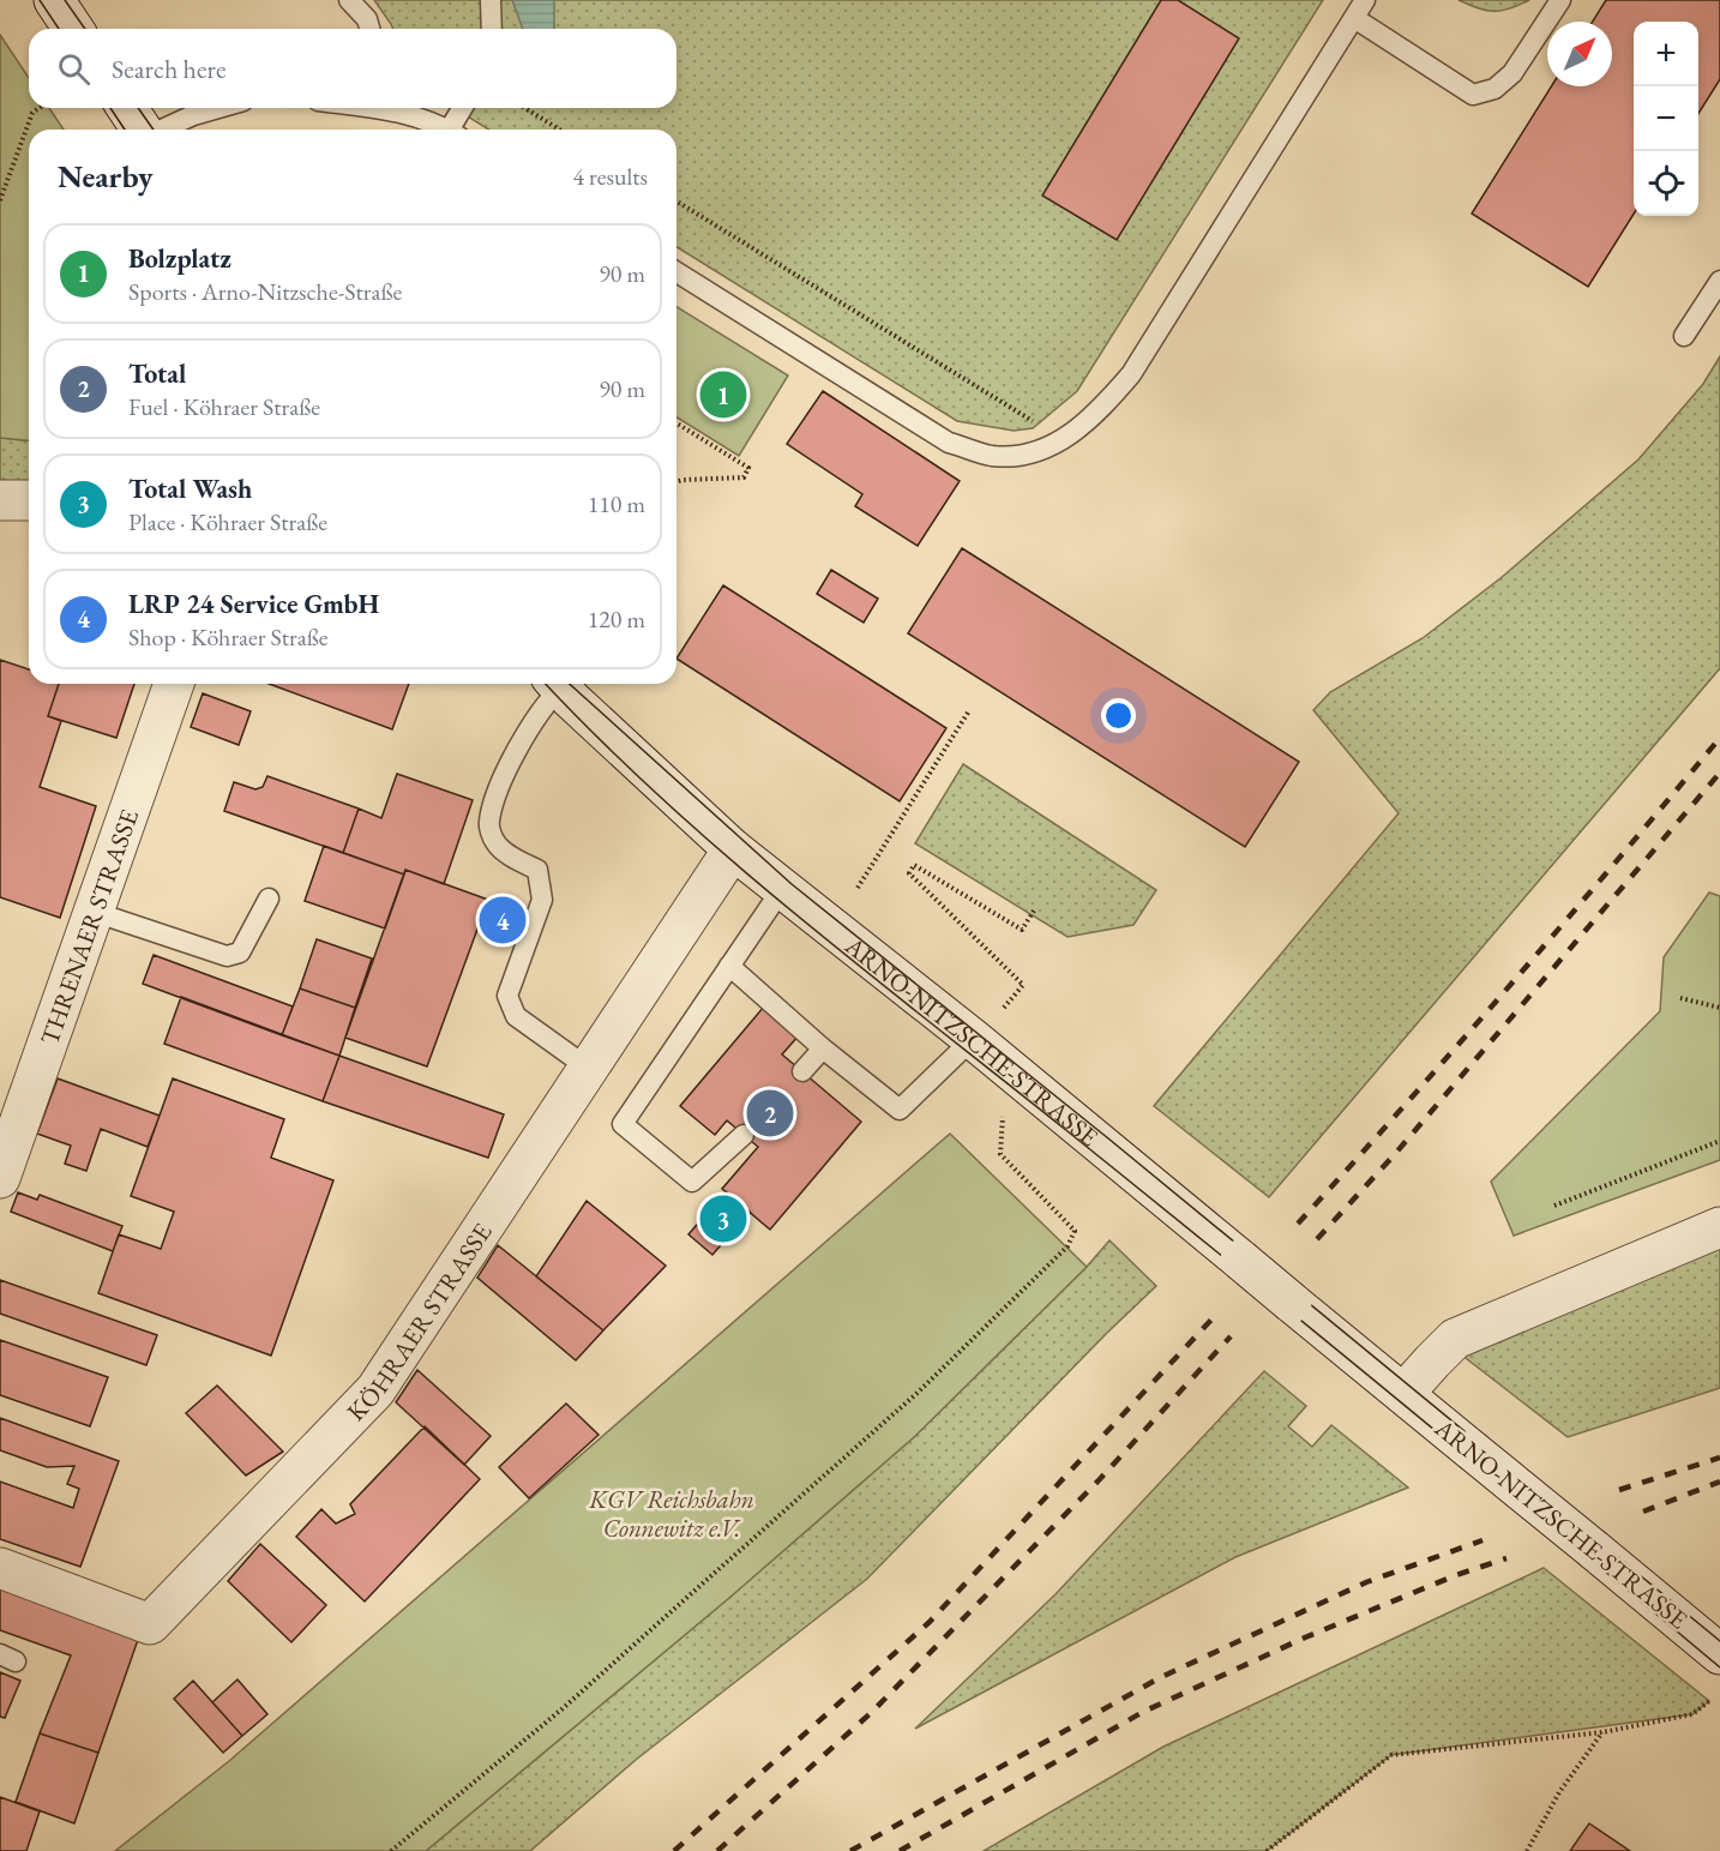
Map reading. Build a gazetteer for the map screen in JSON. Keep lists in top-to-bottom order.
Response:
{
  "streets": {
    "street": ["THRENAER STRASSE", "ARNO-NITZSCHE-STRASSE", "KÖHRAER STRASSE"]
  },
  "crossings": [
    ["ARNO-NITZSCHE-STRASSE", "KÖHRAER STRASSE"]
  ],
  "parks": ["KGV Reichsbahn Connewitz e.V."],
  "north": "top right",
  "page": {
    "map_buttons": ["+", "−"],
    "search": "Search here",
    "heading": ["Nearby", "4 results"],
    "list": [
      {
        "mark": "1",
        "name": "Bolzplatz",
        "note": "Sports · Arno-Nitzsche-Straße",
        "value": "90 m"
      },
      {
        "mark": "2",
        "name": "Total",
        "note": "Fuel · Köhraer Straße",
        "value": "90 m"
      },
      {
        "mark": "3",
        "name": "Total Wash",
        "note": "Place · Köhraer Straße",
        "value": "110 m"
      },
      {
        "mark": "4",
        "name": "LRP 24 Service GmbH",
        "note": "Shop · Köhraer Straße",
        "value": "120 m"
      }
    ],
    "pins": [
      "1",
      "4",
      "2",
      "3"
    ]
  }
}
